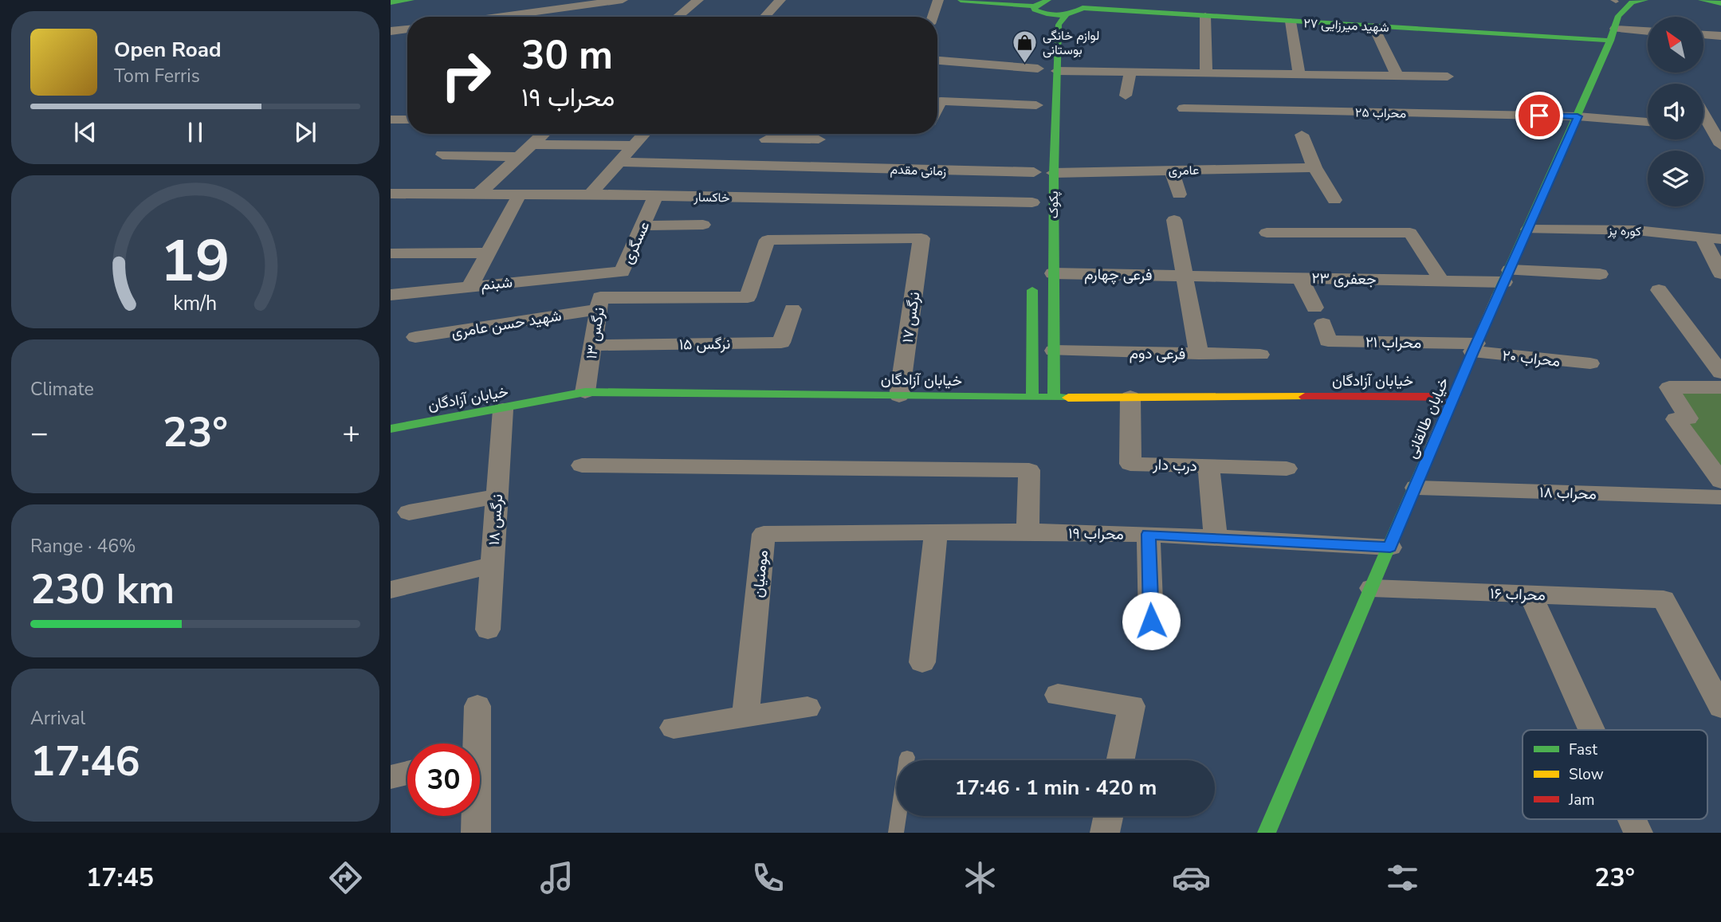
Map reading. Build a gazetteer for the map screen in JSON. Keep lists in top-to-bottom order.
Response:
{
  "streets": {
    "main road": [
      "شهید میرزایی ۲۷",
      "پکوک",
      "خیابان آزادگان",
      "خیابان طالقانی"
    ],
    "street": [
      "محراب ۲۵",
      "زمانی مقدم",
      "عامری",
      "خاکسار",
      "کوره پز",
      "عسگری",
      "فرعی چهارم",
      "جعفری ۲۳",
      "شبنم",
      "نرگس ۱۷",
      "شهید حسن عامری",
      "نرگس ۱۳",
      "محراب ۲۱",
      "نرگس ۱۵",
      "فرعی دوم",
      "محراب ۲۰",
      "درب دار",
      "محراب ۱۸",
      "نرگس ۱۸",
      "محراب ۱۹",
      "مومنیان",
      "محراب ۱۶"
    ]
  },
  "crossings": [
    ["شهید میرزایی ۲۷", "خیابان طالقانی"],
    ["محراب ۲۵", "خیابان طالقانی"],
    ["زمانی مقدم", "خاکسار"],
    ["عامری", "پکوک"],
    ["خاکسار", "عسگری"],
    ["پکوک", "فرعی چهارم"],
    ["پکوک", "فرعی دوم"],
    ["پکوک", "خیابان آزادگان"],
    ["کوره پز", "خیابان طالقانی"],
    ["عسگری", "شبنم"],
    ["عسگری", "نرگس ۱۳"],
    ["فرعی چهارم", "جعفری ۲۳"],
    ["جعفری ۲۳", "محراب ۲۱"],
    ["جعفری ۲۳", "خیابان طالقانی"],
    ["شبنم", "نرگس ۱۳"],
    ["نرگس ۱۷", "شهید حسن عامری"],
    ["نرگس ۱۷", "خیابان آزادگان"],
    ["شهید حسن عامری", "نرگس ۱۳"],
    ["نرگس ۱۳", "نرگس ۱۵"],
    ["نرگس ۱۳", "خیابان آزادگان"],
    ["محراب ۲۱", "محراب ۲۰"],
    ["محراب ۲۱", "خیابان طالقانی"],
    ["محراب ۲۰", "خیابان طالقانی"],
    ["خیابان آزادگان", "خیابان طالقانی"],
    ["خیابان آزادگان", "درب دار"],
    ["خیابان آزادگان", "نرگس ۱۸"],
    ["خیابان طالقانی", "محراب ۱۸"],
    ["خیابان طالقانی", "محراب ۱۹"],
    ["خیابان طالقانی", "محراب ۱۶"],
    ["محراب ۱۹", "مومنیان"]
  ],
  "places": {
    "shop": ["لوازم خانگی بوستانی"]
  },
  "legend": ["Fast", "Slow", "Jam"],
  "north": "top left",
  "page": {
    "turn": ["30 m", "محراب ۱۹"],
    "song": ["Open Road", "Tom Ferris"],
    "tile": [
      "Climate",
      ["Range · 46%", "230 km"],
      ["Arrival", "17:46"]
    ],
    "heat": ["−", "23°", "+"],
    "limit": "30",
    "trip": "17:46 · 1 min · 420 m",
    "tabs": ["17:45", "23°"],
    "gauge": ["19", "km/h"]
  }
}
